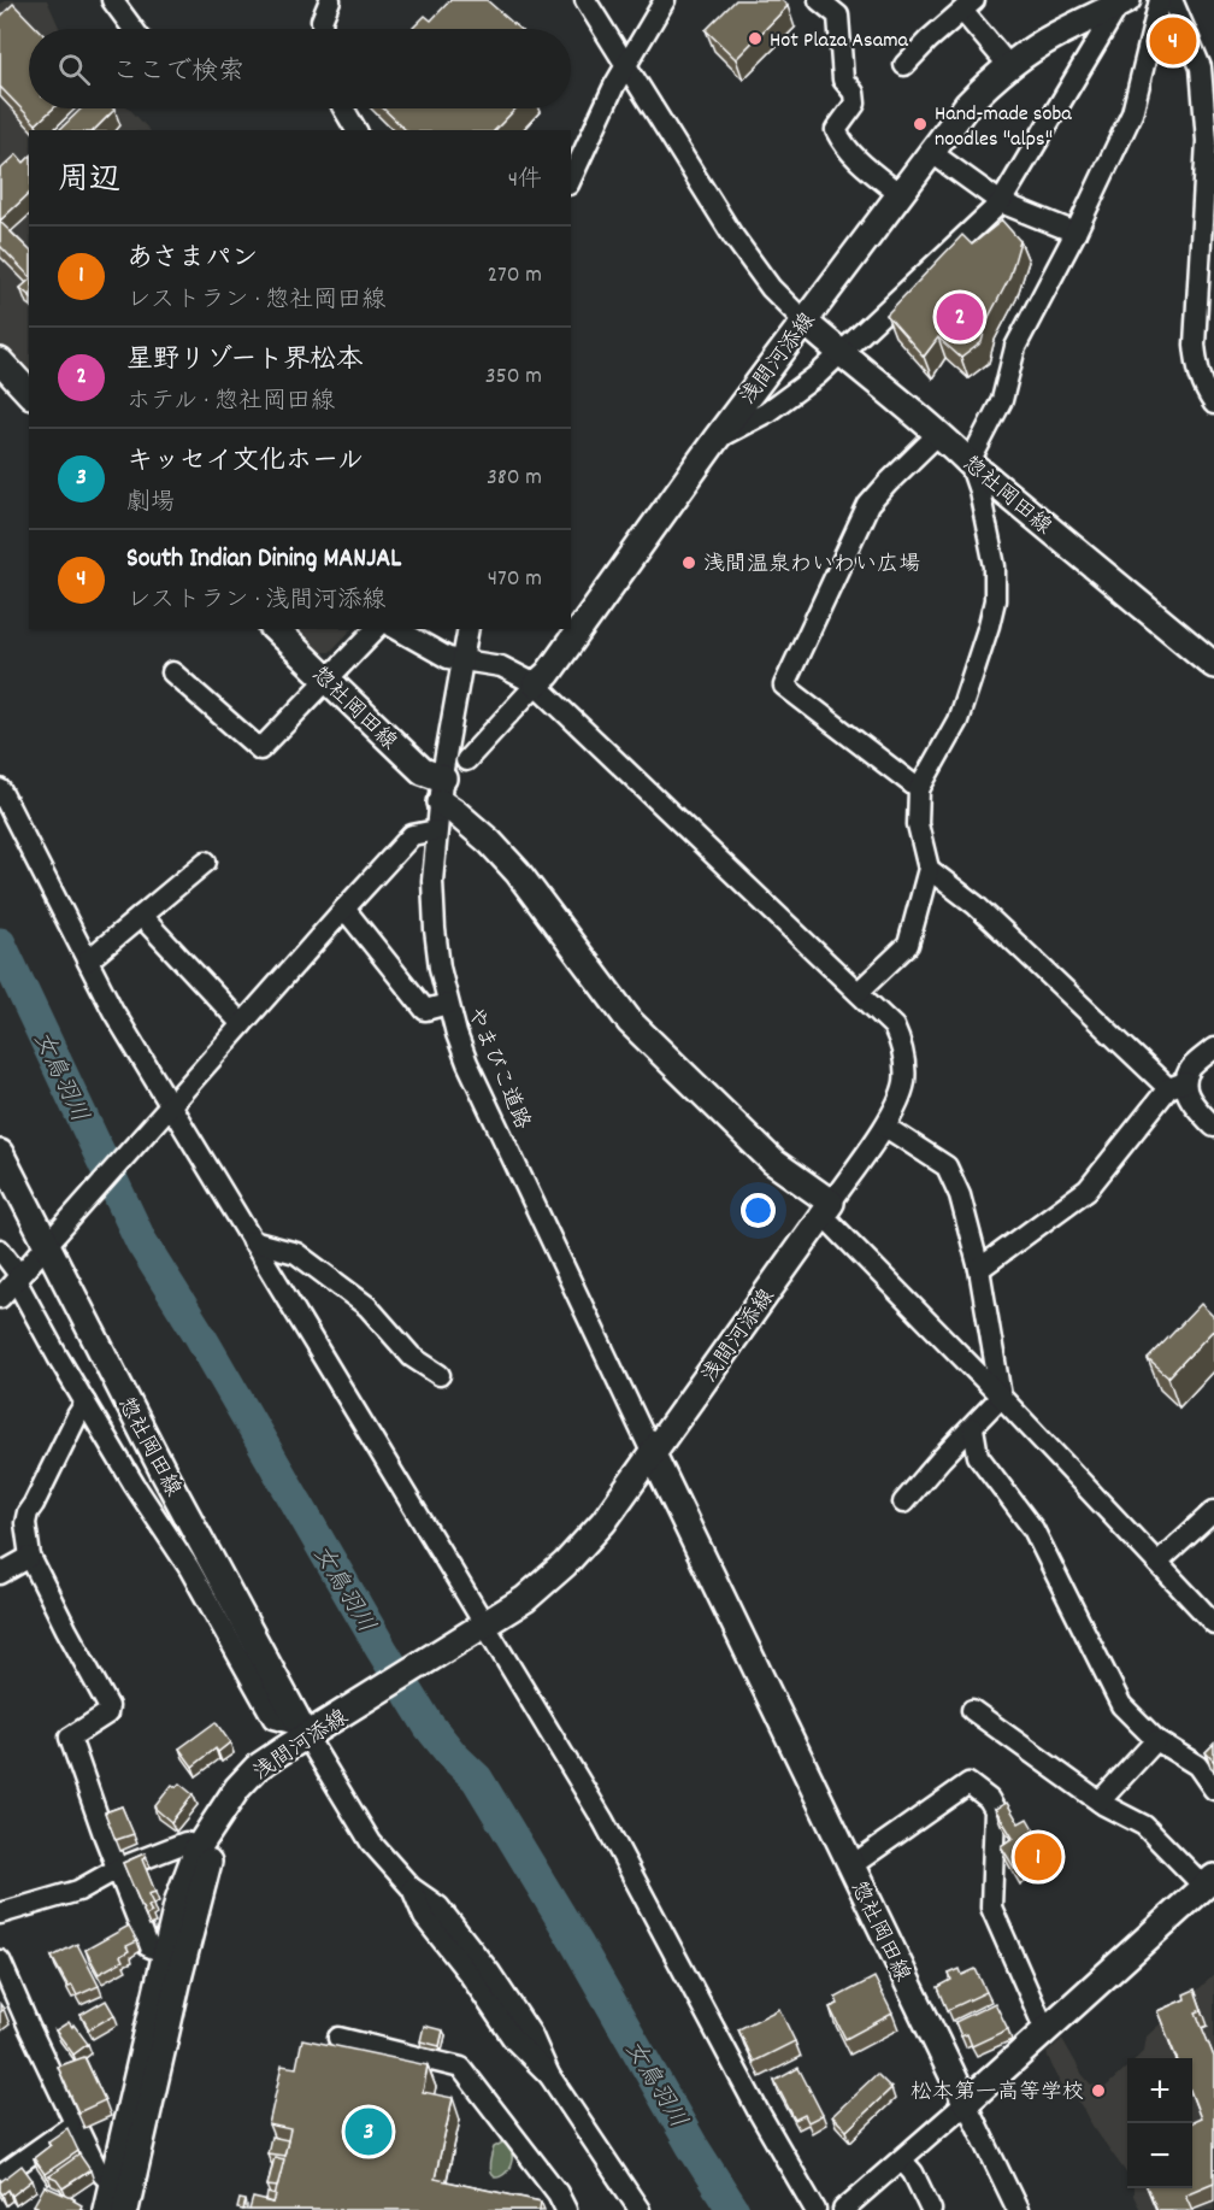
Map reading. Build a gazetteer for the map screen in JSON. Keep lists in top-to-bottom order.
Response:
{
  "streets": {
    "main road": ["浅間河添線", "惣社岡田線"],
    "street": ["やまびこ道路"]
  },
  "crossings": [
    ["浅間河添線", "惣社岡田線"],
    ["浅間河添線", "やまびこ道路"],
    ["惣社岡田線", "やまびこ道路"]
  ],
  "water": ["女鳥羽川"],
  "places": [
    "Hot Plaza Asama",
    "Hand-made soba noodles \"alps\"",
    "浅間温泉わいわい広場",
    "松本第一高等学校"
  ],
  "page": {
    "pins": [
      "4",
      "2",
      "1",
      "3"
    ],
    "search": "ここで検索",
    "heading": ["周辺", "4件"],
    "list": [
      {
        "mark": "1",
        "name": "あさまパン",
        "note": "レストラン · 惣社岡田線",
        "value": "270 m"
      },
      {
        "mark": "2",
        "name": "星野リゾート界松本",
        "note": "ホテル · 惣社岡田線",
        "value": "350 m"
      },
      {
        "mark": "3",
        "name": "キッセイ文化ホール",
        "note": "劇場",
        "value": "380 m"
      },
      {
        "mark": "4",
        "name": "South Indian Dining MANJAL",
        "note": "レストラン · 浅間河添線",
        "value": "470 m"
      }
    ],
    "map_buttons": ["+", "−"]
  }
}
